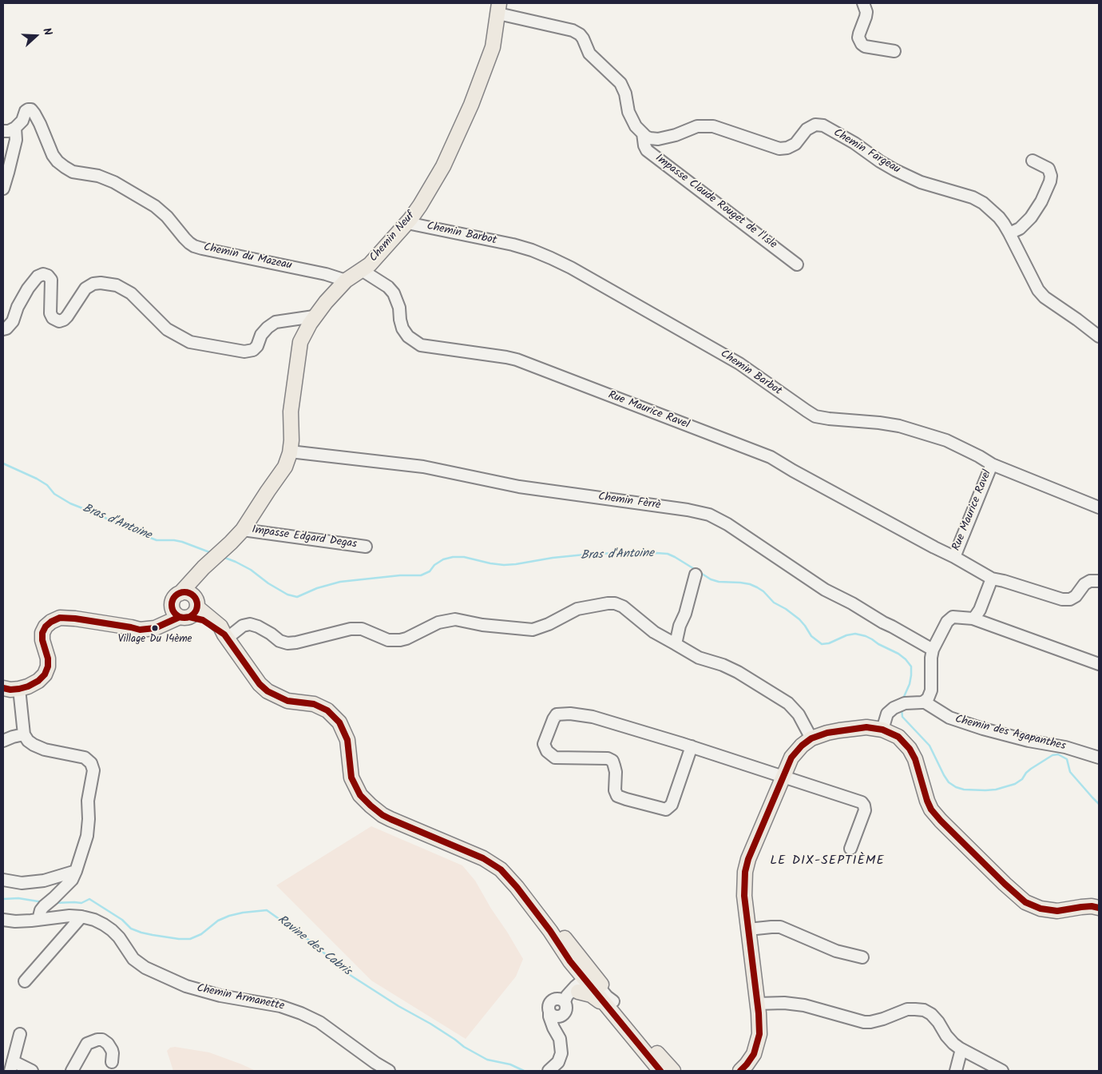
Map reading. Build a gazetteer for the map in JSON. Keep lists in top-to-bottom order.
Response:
{
  "streets": {
    "main road": ["Chemin Neuf"],
    "street": [
      "Chemin Fargeau",
      "Impasse Claude Rouget de l'Isle",
      "Chemin Barbot",
      "Chemin du Mazeau",
      "Rue Maurice Ravel",
      "Chemin Fèrrè",
      "Impasse Edgard Degas",
      "Chemin des Agapanthes",
      "Chemin Armanette"
    ]
  },
  "crossings": [
    ["Chemin Fargeau", "Impasse Claude Rouget de l'Isle"],
    ["Chemin Barbot", "Chemin Neuf"],
    ["Chemin Barbot", "Rue Maurice Ravel"],
    ["Chemin Neuf", "Chemin du Mazeau"],
    ["Chemin Neuf", "Rue Maurice Ravel"],
    ["Chemin Neuf", "Chemin Fèrrè"],
    ["Chemin Neuf", "Impasse Edgard Degas"]
  ],
  "districts": ["LE DIX-SEPTIÈME"],
  "water": ["Bras d'Antoine", "Ravine des Cabris"],
  "places": ["Village Du 14ème"],
  "north": "right"
}
